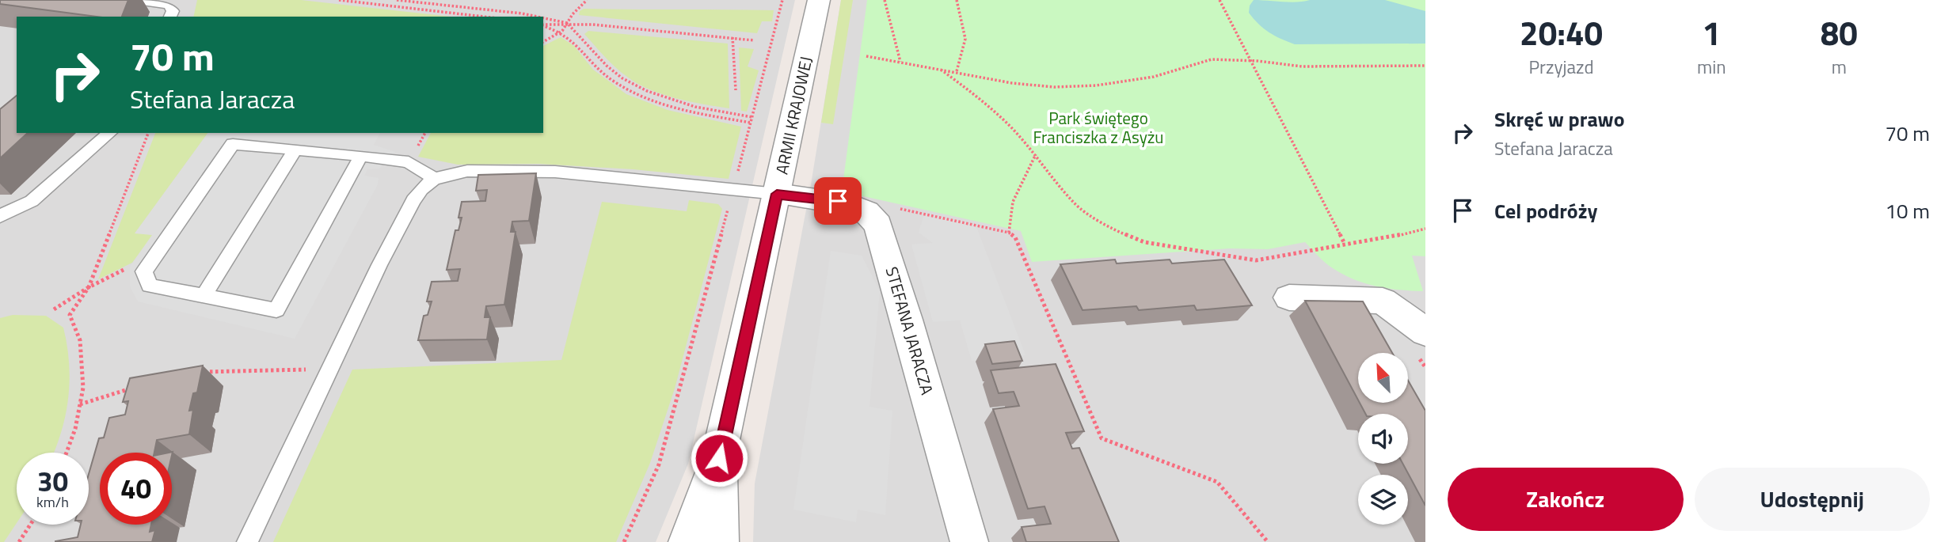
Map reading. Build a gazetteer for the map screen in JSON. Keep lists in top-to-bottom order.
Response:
{
  "streets": {
    "street": ["ARMII KRAJOWEJ", "STEFANA JARACZA"]
  },
  "crossings": [
    ["ARMII KRAJOWEJ", "STEFANA JARACZA"]
  ],
  "parks": ["Park świętego Franciszka z Asyżu"],
  "north": "top left",
  "page": {
    "eta": [
      "20:40",
      "Przyjazd",
      "1",
      "min",
      "80",
      "m"
    ],
    "turn": ["70 m", "Stefana Jaracza"],
    "list": [
      {
        "name": "Skręć w prawo",
        "note": "Stefana Jaracza",
        "value": "70 m"
      },
      {
        "name": "Cel podróży",
        "value": "10 m"
      }
    ],
    "speed": "30 km/h",
    "limit": "40",
    "buttons": ["Zakończ", "Udostępnij"]
  }
}
